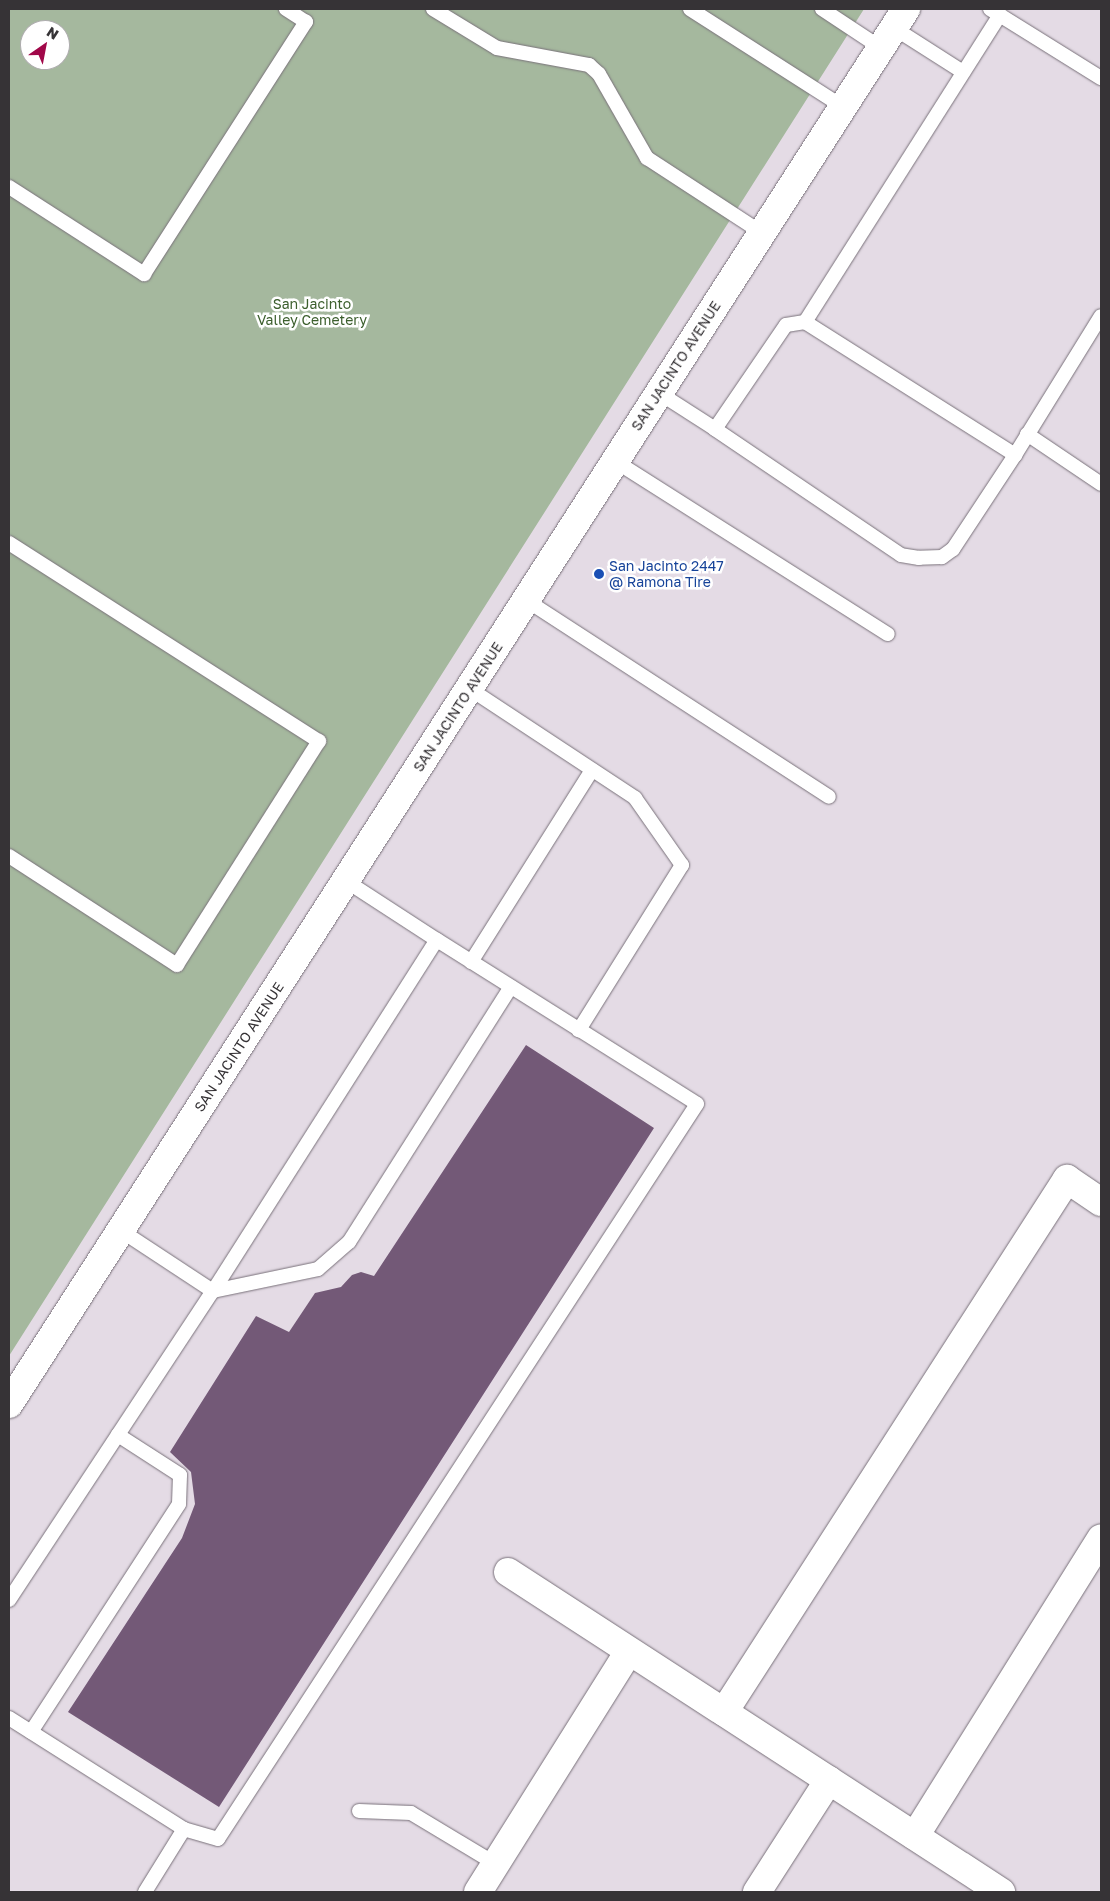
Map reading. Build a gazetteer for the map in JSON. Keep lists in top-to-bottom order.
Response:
{
  "streets": {
    "street": ["SAN JACINTO AVENUE"]
  },
  "parks": ["San Jacinto Valley Cemetery"],
  "places": ["San Jacinto 2447 @ Ramona Tire"],
  "north": "top right"
}
